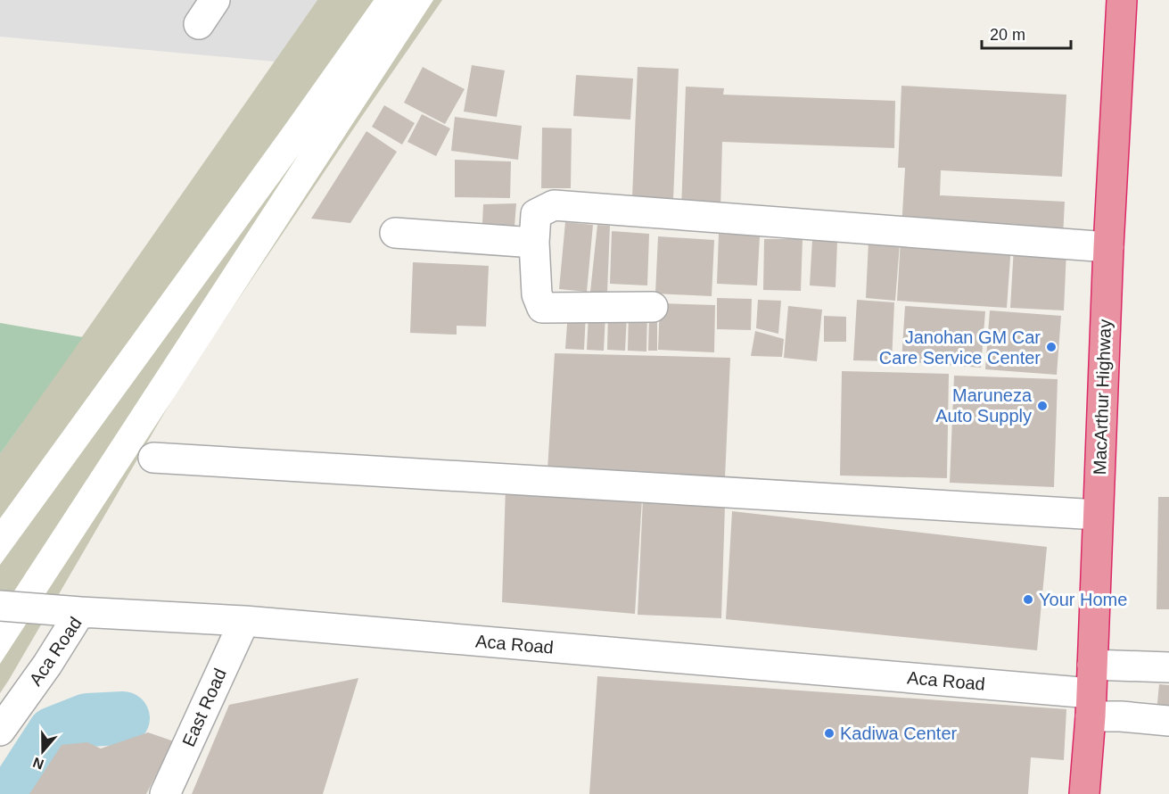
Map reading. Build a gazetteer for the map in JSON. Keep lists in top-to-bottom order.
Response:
{
  "streets": {
    "highway": ["MacArthur Highway"],
    "street": ["Aca Road", "East Road"]
  },
  "crossings": [
    ["MacArthur Highway", "Aca Road"],
    ["Aca Road", "East Road"]
  ],
  "places": [
    "Janohan GM Car Care Service Center",
    "Maruneza Auto Supply",
    "Your Home",
    "Kadiwa Center"
  ],
  "scale_bar": "20 m",
  "north": "bottom"
}
